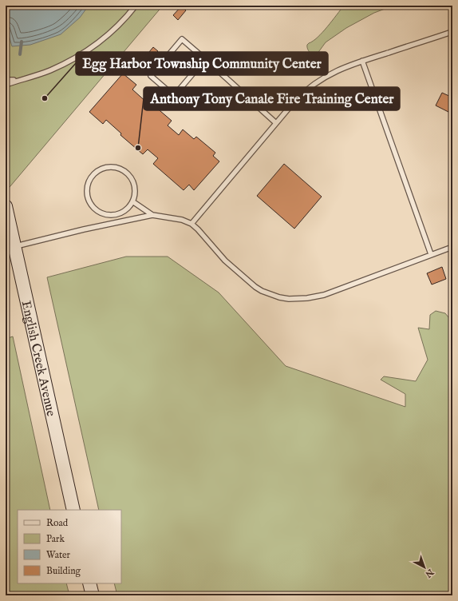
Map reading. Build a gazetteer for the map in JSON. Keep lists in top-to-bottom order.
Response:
{
  "streets": {
    "main road": ["English Creek Avenue"]
  },
  "places": ["Egg Harbor Township Community Center", "Anthony Tony Canale Fire Training Center"],
  "legend": [
    "Road",
    "Park",
    "Water",
    "Building"
  ],
  "north": "bottom right"
}
